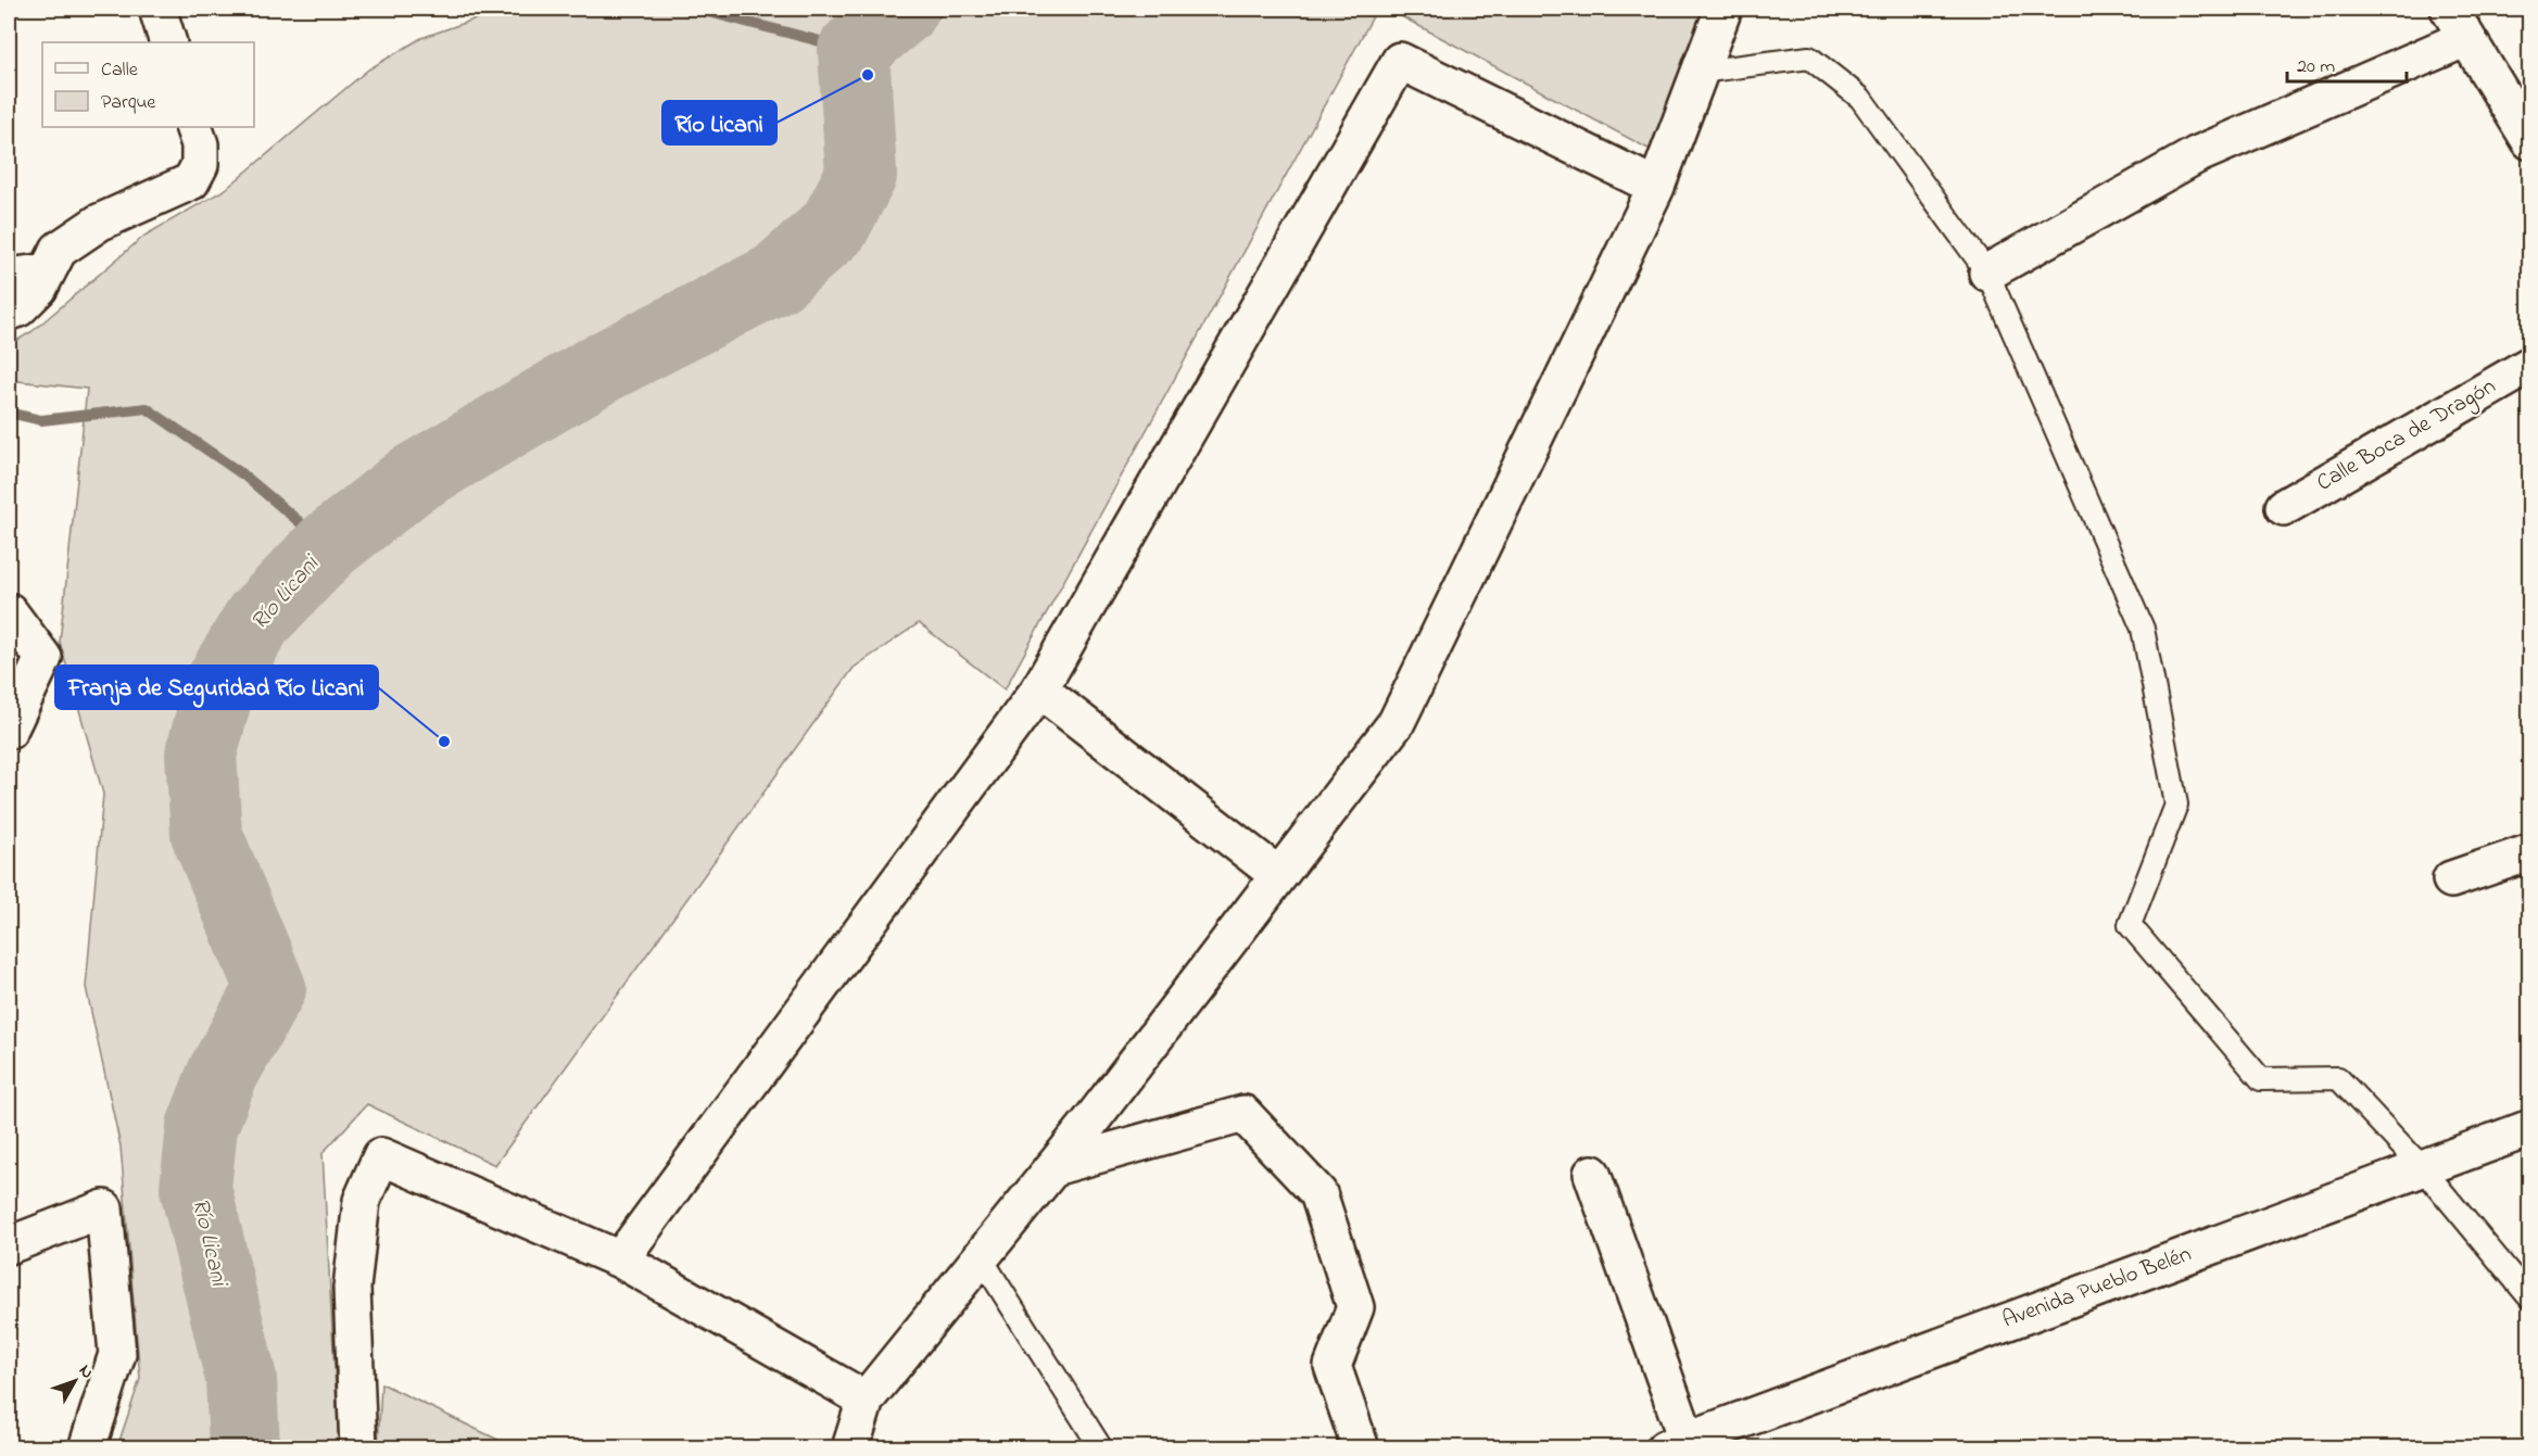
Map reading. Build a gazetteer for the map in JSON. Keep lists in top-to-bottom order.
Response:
{
  "streets": {
    "street": ["Calle Boca de Dragón", "Avenida Pueblo Belén"]
  },
  "water": ["Río Licani"],
  "places": ["Río Licani", "Franja de Seguridad Río Licani"],
  "legend": ["Calle", "Parque"],
  "scale_bar": "20 m",
  "north": "top right"
}
